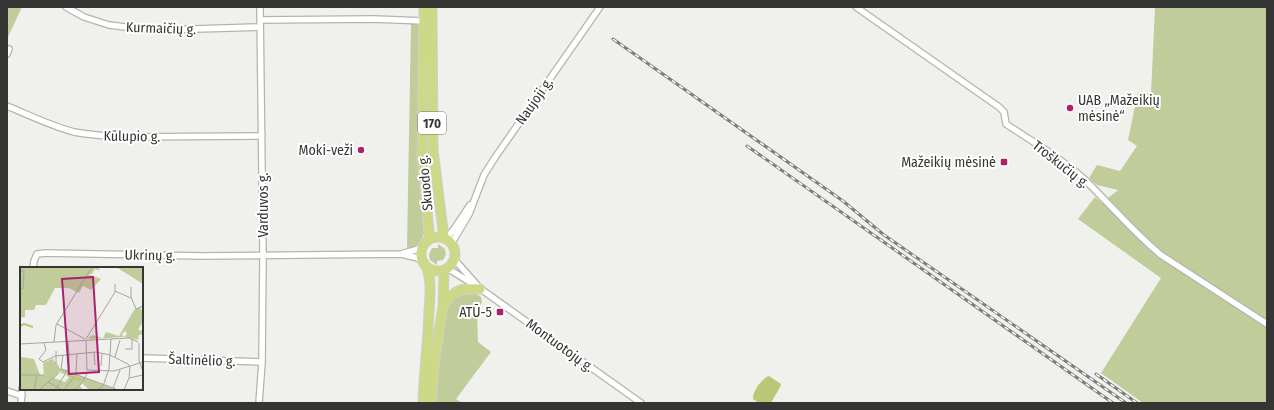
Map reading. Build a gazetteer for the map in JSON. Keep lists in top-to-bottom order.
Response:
{
  "streets": {
    "main road": ["170", "Skuodo g."],
    "street": [
      "Kurmaičių g.",
      "Naujoji g.",
      "Kūlupio g.",
      "Troškučių g.",
      "Varduvos g.",
      "Ukrinų g.",
      "Montuotojų g.",
      "Šaltinėlio g."
    ]
  },
  "crossings": [
    ["Kurmaičių g.", "Varduvos g."],
    ["Naujoji g.", "Skuodo g."],
    ["Naujoji g.", "Montuotojų g."],
    ["Kūlupio g.", "Varduvos g."],
    ["Skuodo g.", "Montuotojų g."],
    ["Varduvos g.", "Ukrinų g."],
    ["Varduvos g.", "Šaltinėlio g."]
  ],
  "places": {
    "other": ["UAB „Mažeikių mėsinė“", "Moki-veži"],
    "transit": ["Mažeikių mėsinė", "ATŪ-5"]
  }
}
